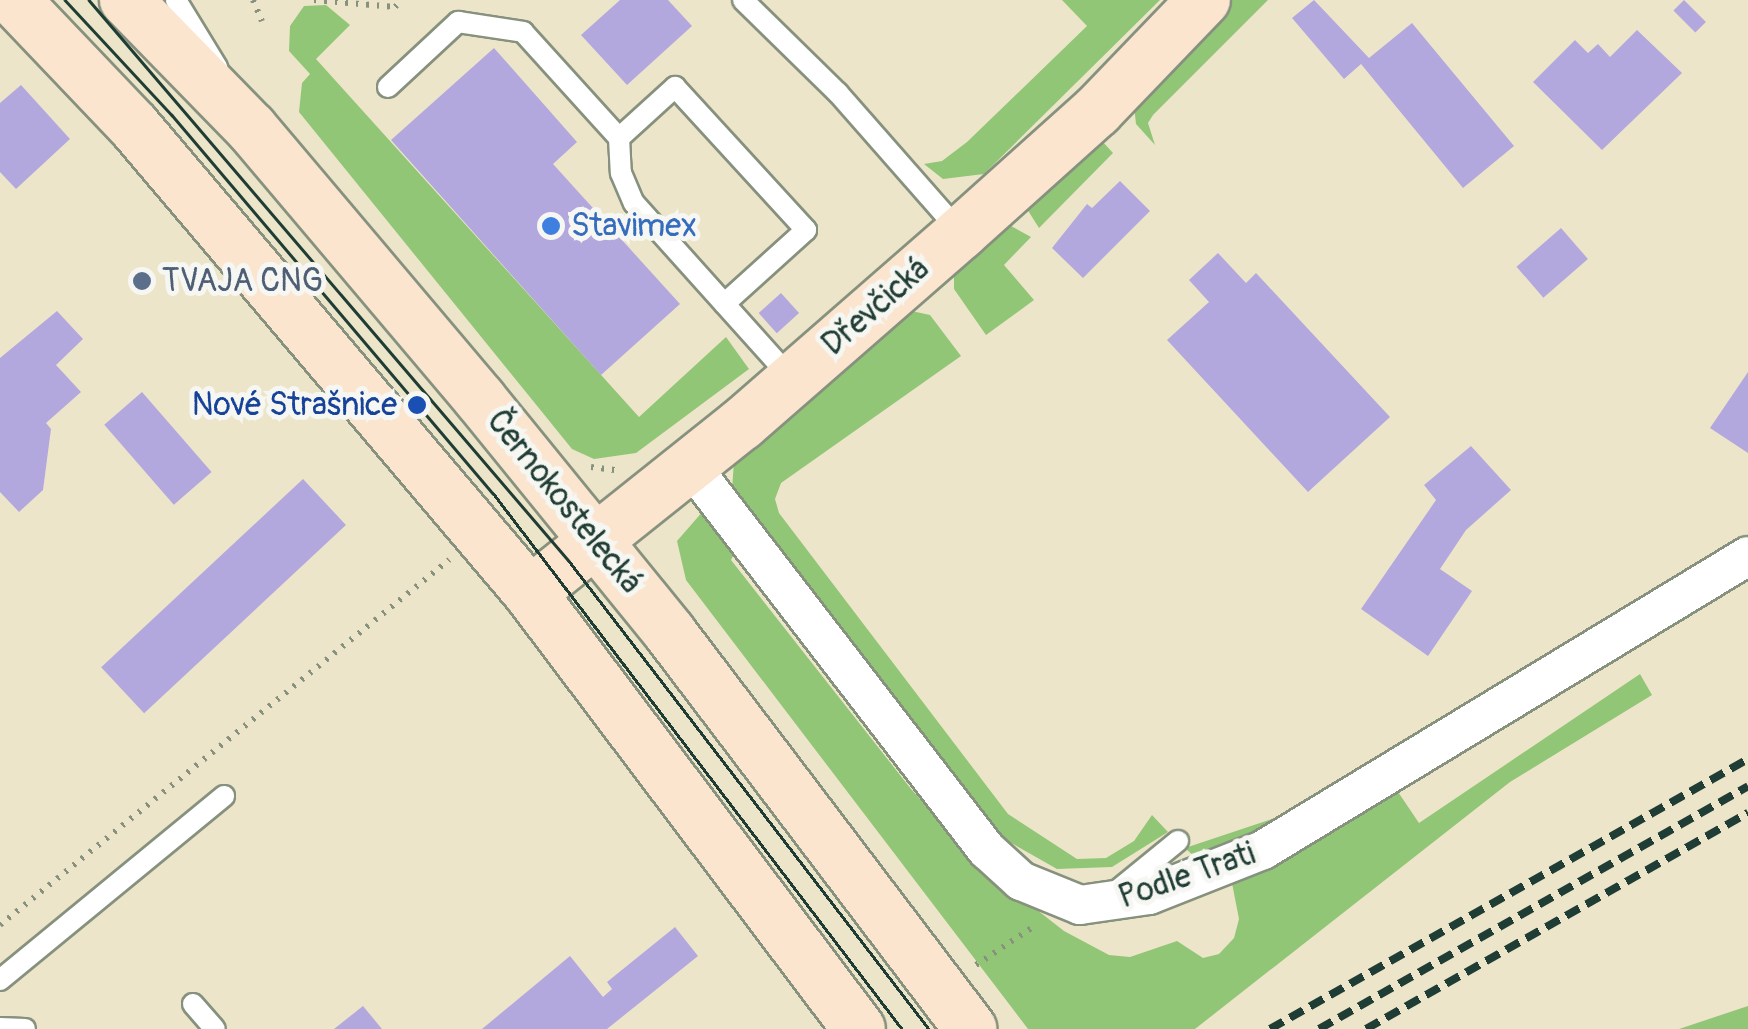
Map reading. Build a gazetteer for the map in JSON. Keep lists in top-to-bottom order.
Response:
{
  "streets": {
    "main road": ["Dřevčická", "Černokostelecká"],
    "street": ["Podle Trati"]
  },
  "crossings": [
    ["Dřevčická", "Černokostelecká"]
  ],
  "places": ["Stavimex", "TVAJA CNG", "Nové Strašnice"]
}
